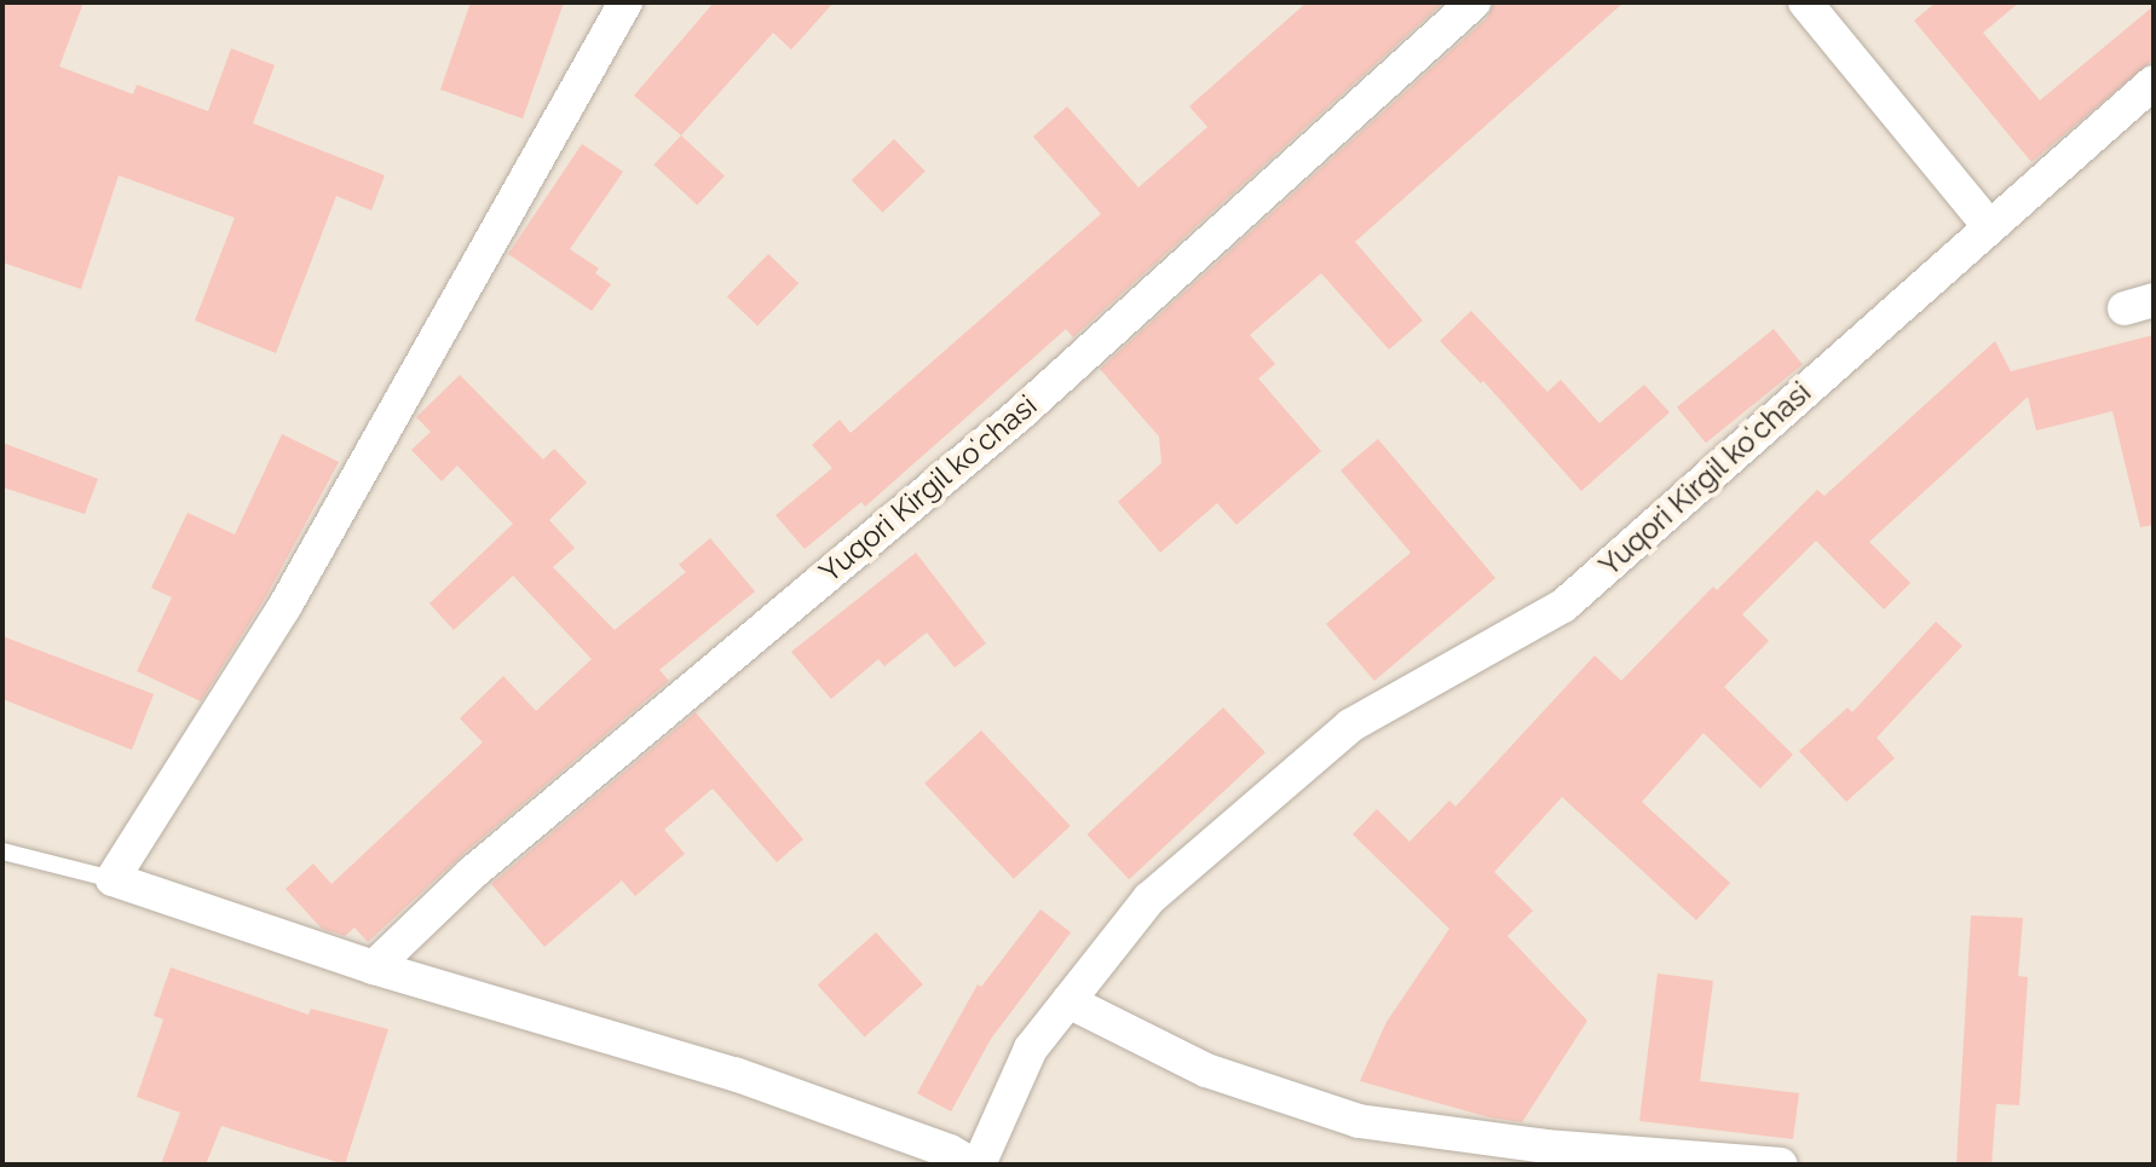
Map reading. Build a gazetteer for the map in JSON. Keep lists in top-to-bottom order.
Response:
{
  "streets": {
    "street": ["Yuqori Kirgil koʻchasi"]
  }
}
